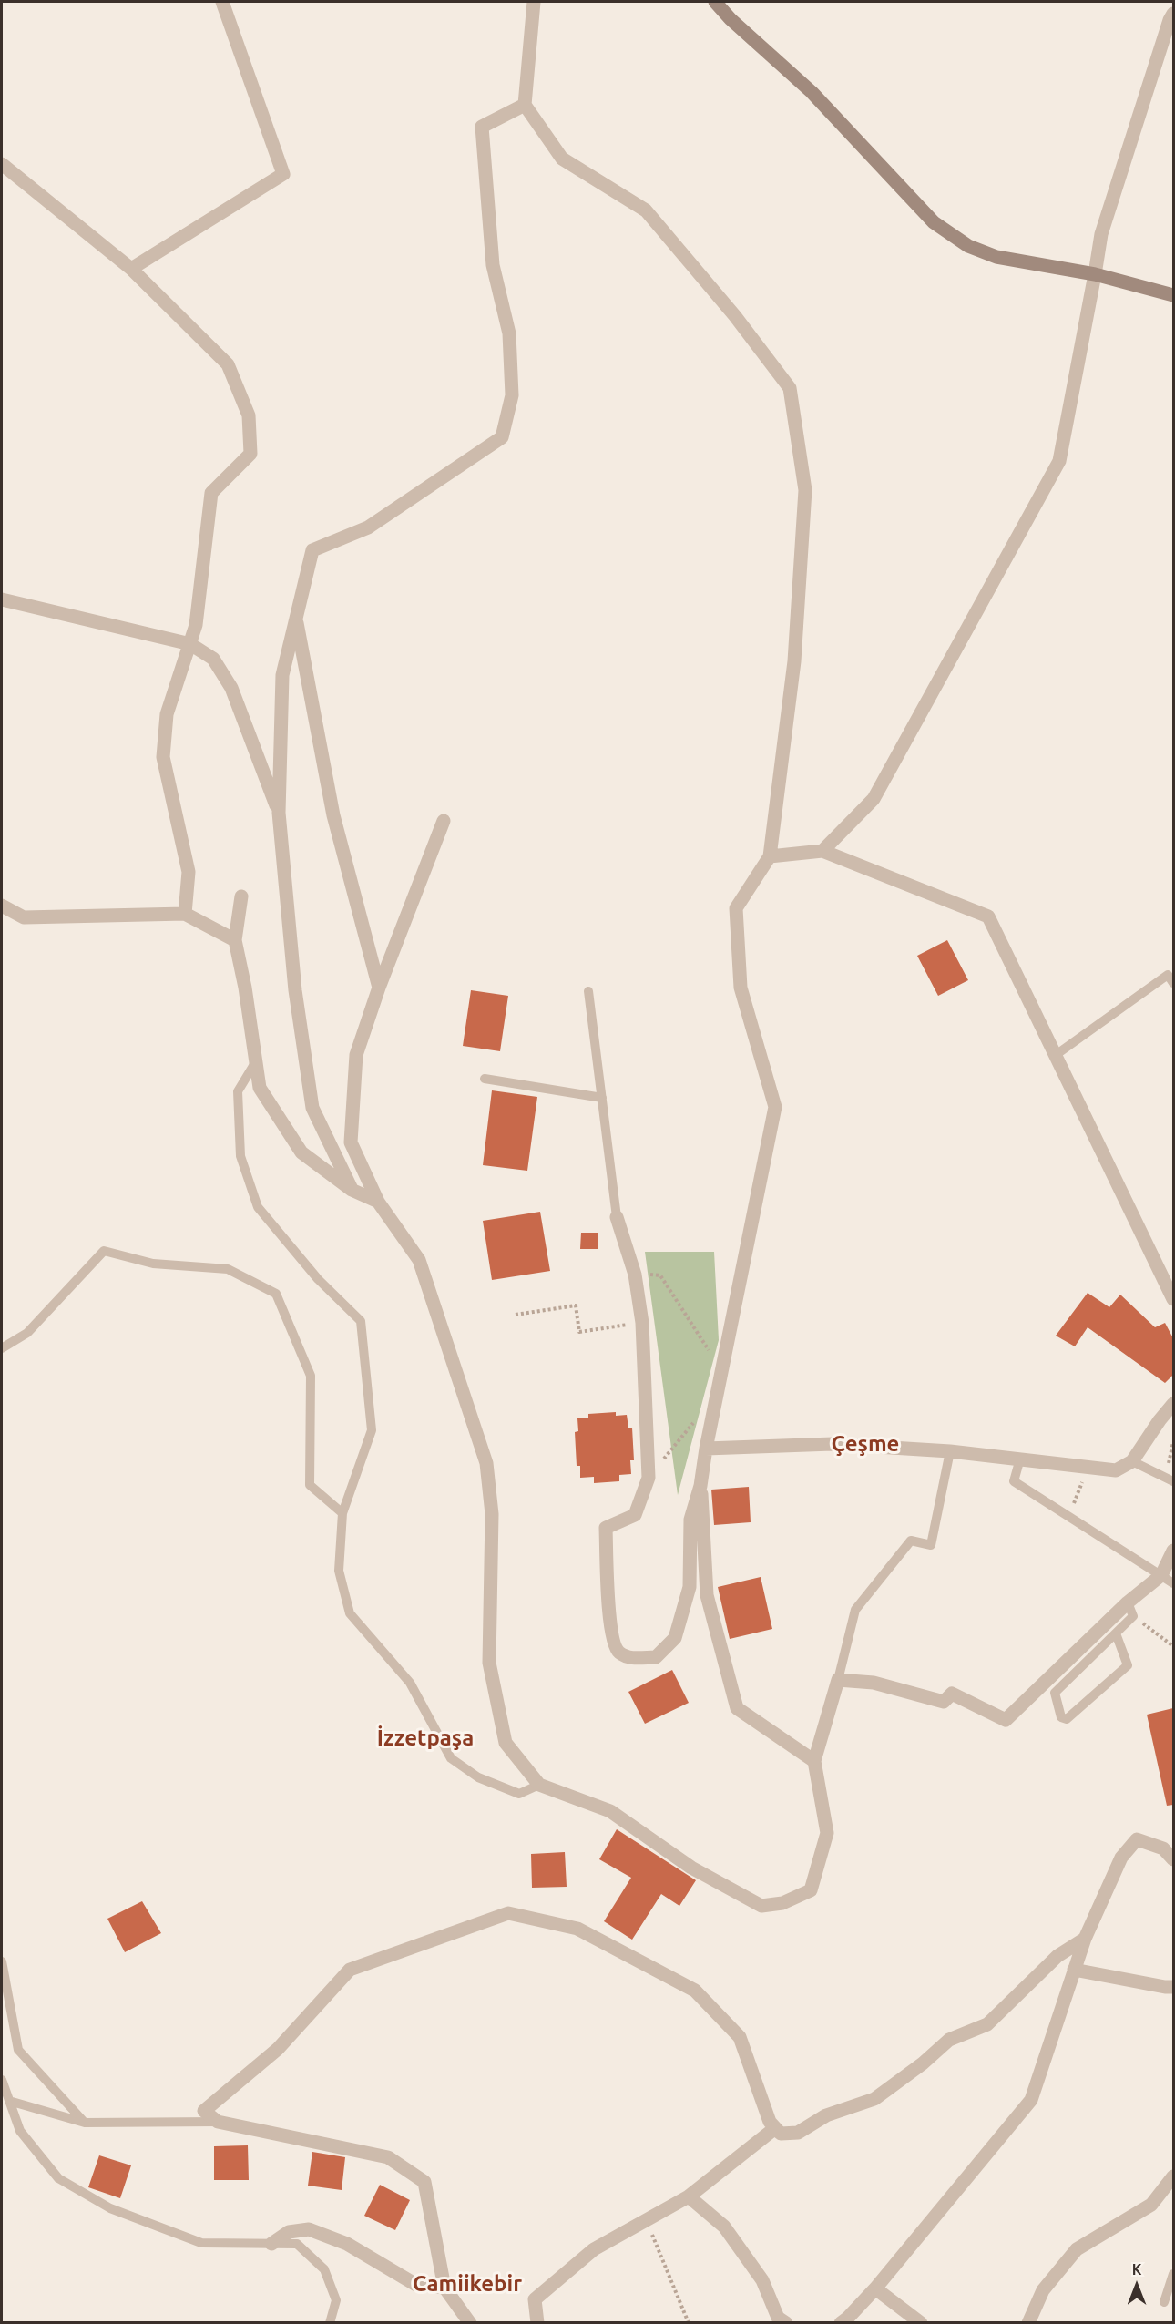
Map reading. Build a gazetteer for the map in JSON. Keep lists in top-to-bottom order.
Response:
{
  "districts": ["Çeşme", "İzzetpaşa", "Camiikebir"],
  "north": "top"
}
